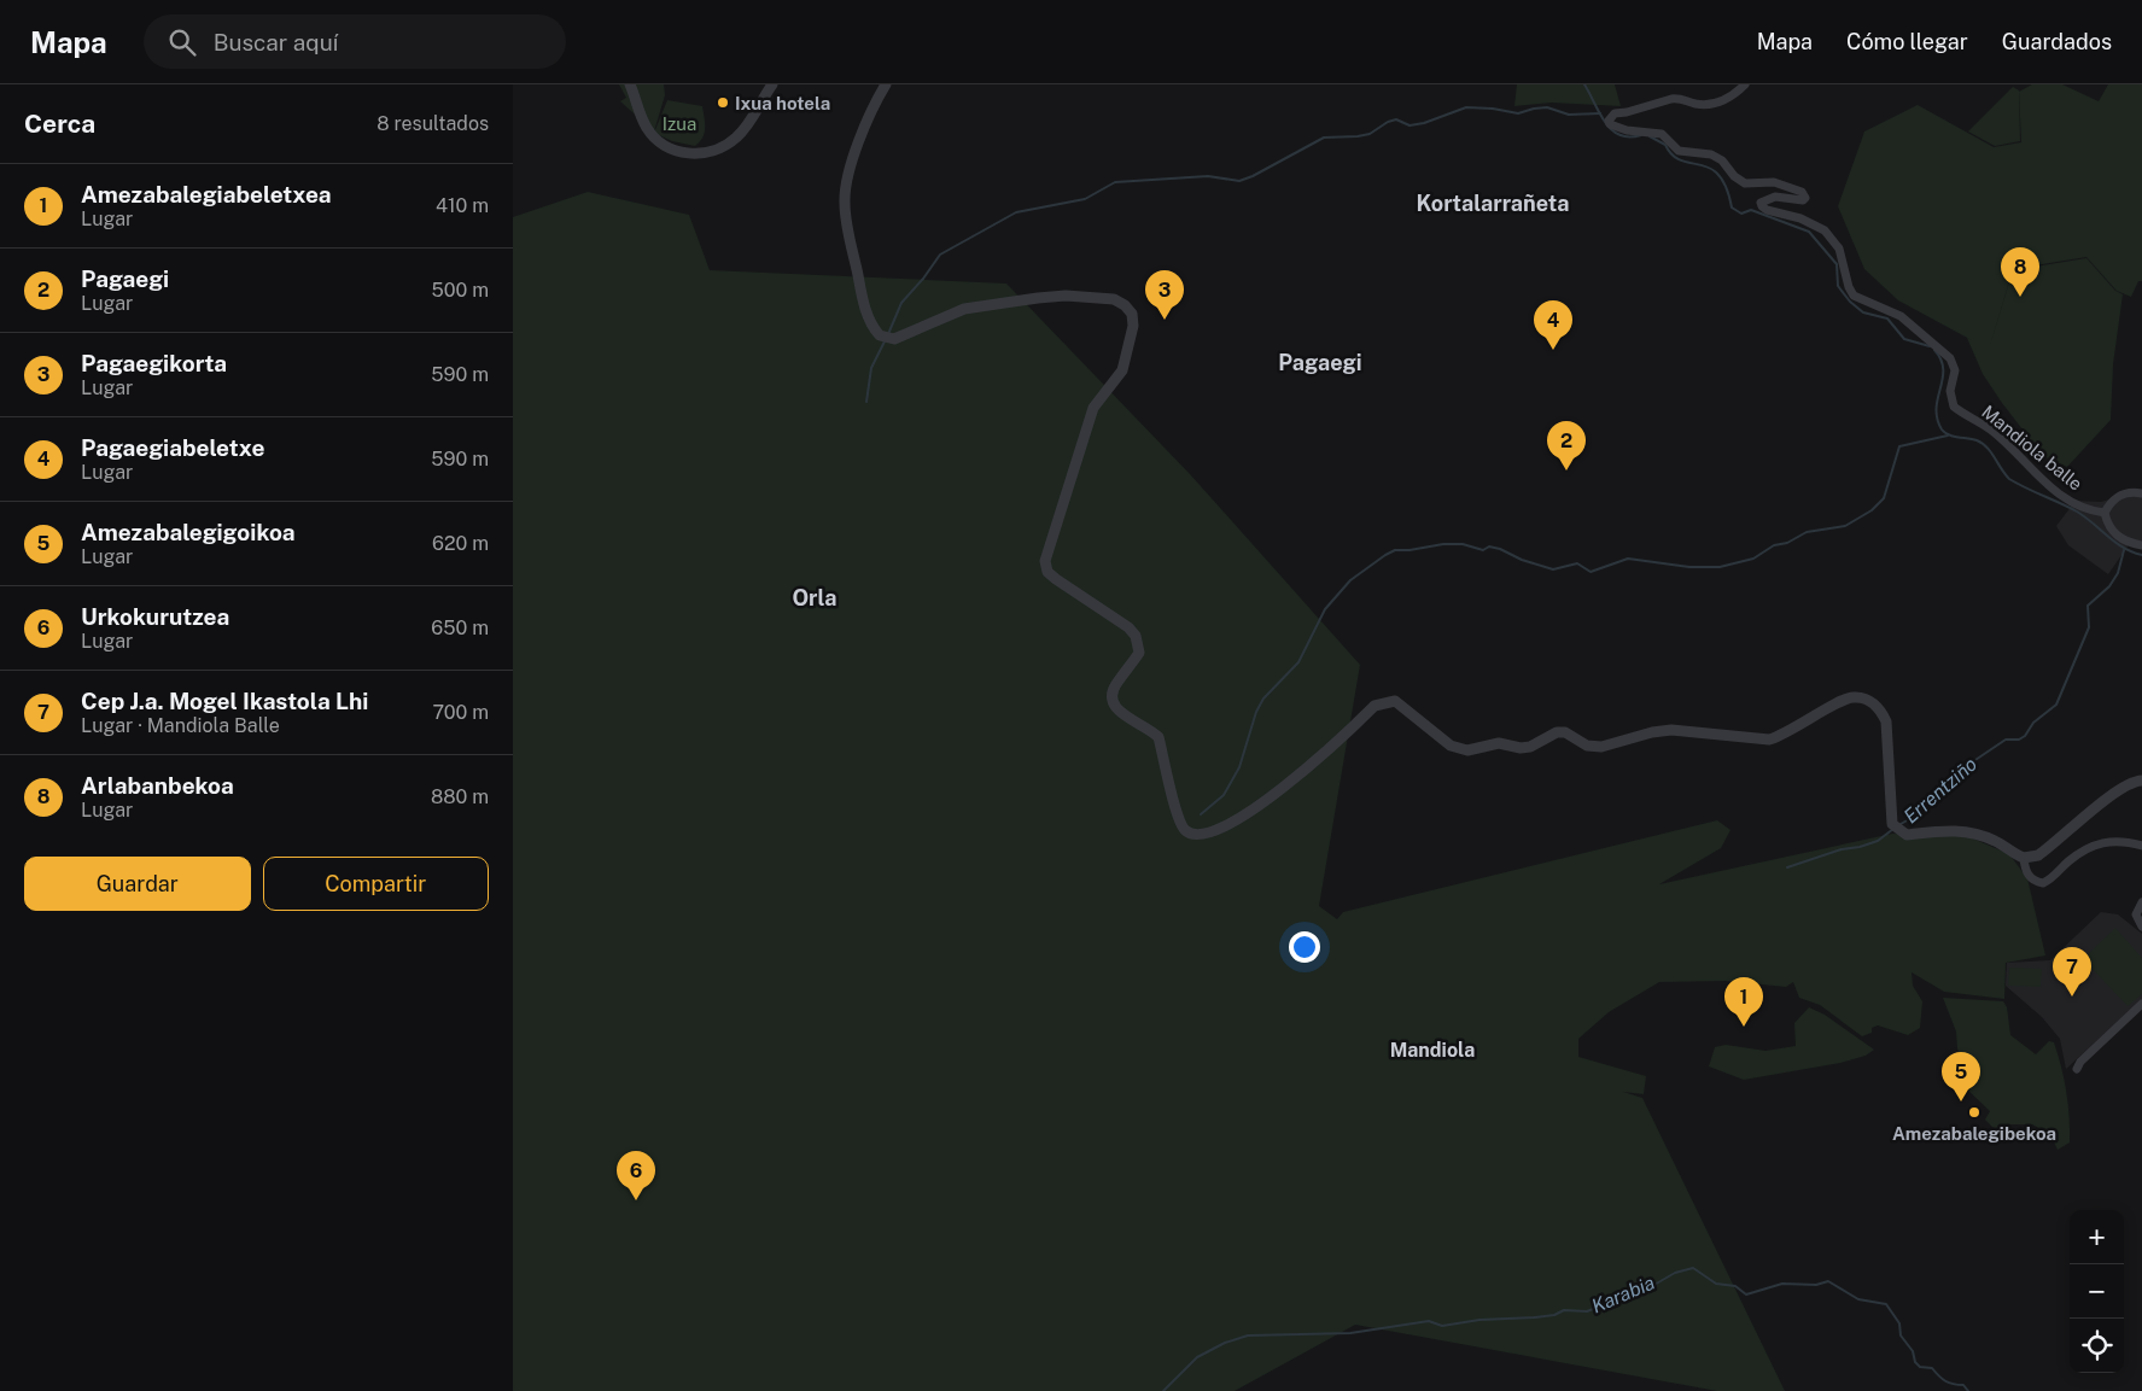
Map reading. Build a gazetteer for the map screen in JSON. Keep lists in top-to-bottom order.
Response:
{
  "streets": {
    "street": ["Mandiola balle"]
  },
  "districts": [
    "Kortalarrañeta",
    "Pagaegi",
    "Orla",
    "Mandiola"
  ],
  "water": ["Errentziño", "Karabia"],
  "parks": ["Izua"],
  "places": ["Ixua hotela", "Amezabalegibekoa"],
  "page": {
    "header": "Mapa",
    "search": "Buscar aquí",
    "nav": ["Mapa", "Cómo llegar", "Guardados"],
    "heading": ["Cerca", "8 resultados"],
    "list": [
      {
        "mark": "1",
        "name": "Amezabalegiabeletxea",
        "note": "Lugar",
        "value": "410 m"
      },
      {
        "mark": "2",
        "name": "Pagaegi",
        "note": "Lugar",
        "value": "500 m"
      },
      {
        "mark": "3",
        "name": "Pagaegikorta",
        "note": "Lugar",
        "value": "590 m"
      },
      {
        "mark": "4",
        "name": "Pagaegiabeletxe",
        "note": "Lugar",
        "value": "590 m"
      },
      {
        "mark": "5",
        "name": "Amezabalegigoikoa",
        "note": "Lugar",
        "value": "620 m"
      },
      {
        "mark": "6",
        "name": "Urkokurutzea",
        "note": "Lugar",
        "value": "650 m"
      },
      {
        "mark": "7",
        "name": "Cep J.a. Mogel Ikastola Lhi",
        "note": "Lugar · Mandiola Balle",
        "value": "700 m"
      },
      {
        "mark": "8",
        "name": "Arlabanbekoa",
        "note": "Lugar",
        "value": "880 m"
      }
    ],
    "pins": [
      "8",
      "3",
      "4",
      "2",
      "7",
      "1",
      "5",
      "6"
    ],
    "buttons": ["Guardar", "Compartir"],
    "map_buttons": ["+", "−"]
  }
}
